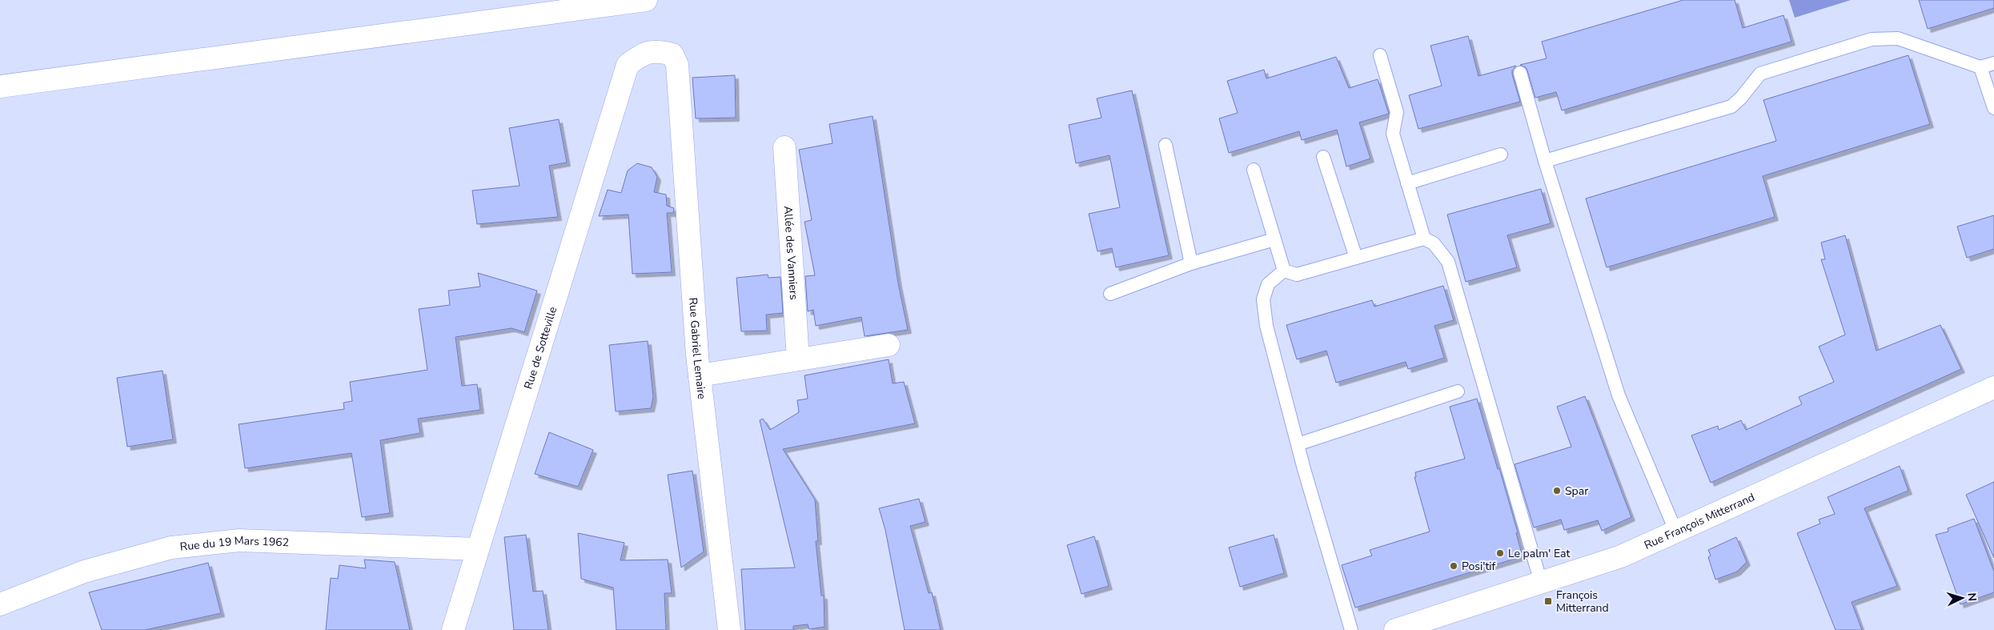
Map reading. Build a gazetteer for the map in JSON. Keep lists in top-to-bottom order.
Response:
{
  "streets": {
    "street": [
      "Allée des Vanniers",
      "Rue de Sotteville",
      "Rue Gabriel Lemaire",
      "Rue François Mitterrand",
      "Rue du 19 Mars 1962"
    ]
  },
  "crossings": [
    ["Rue de Sotteville", "Rue Gabriel Lemaire"],
    ["Rue de Sotteville", "Rue du 19 Mars 1962"]
  ],
  "places": {
    "other": ["Spar", "Le palm' Eat", "Posi'tif"],
    "transit": ["François Mitterrand"]
  },
  "north": "right"
}
